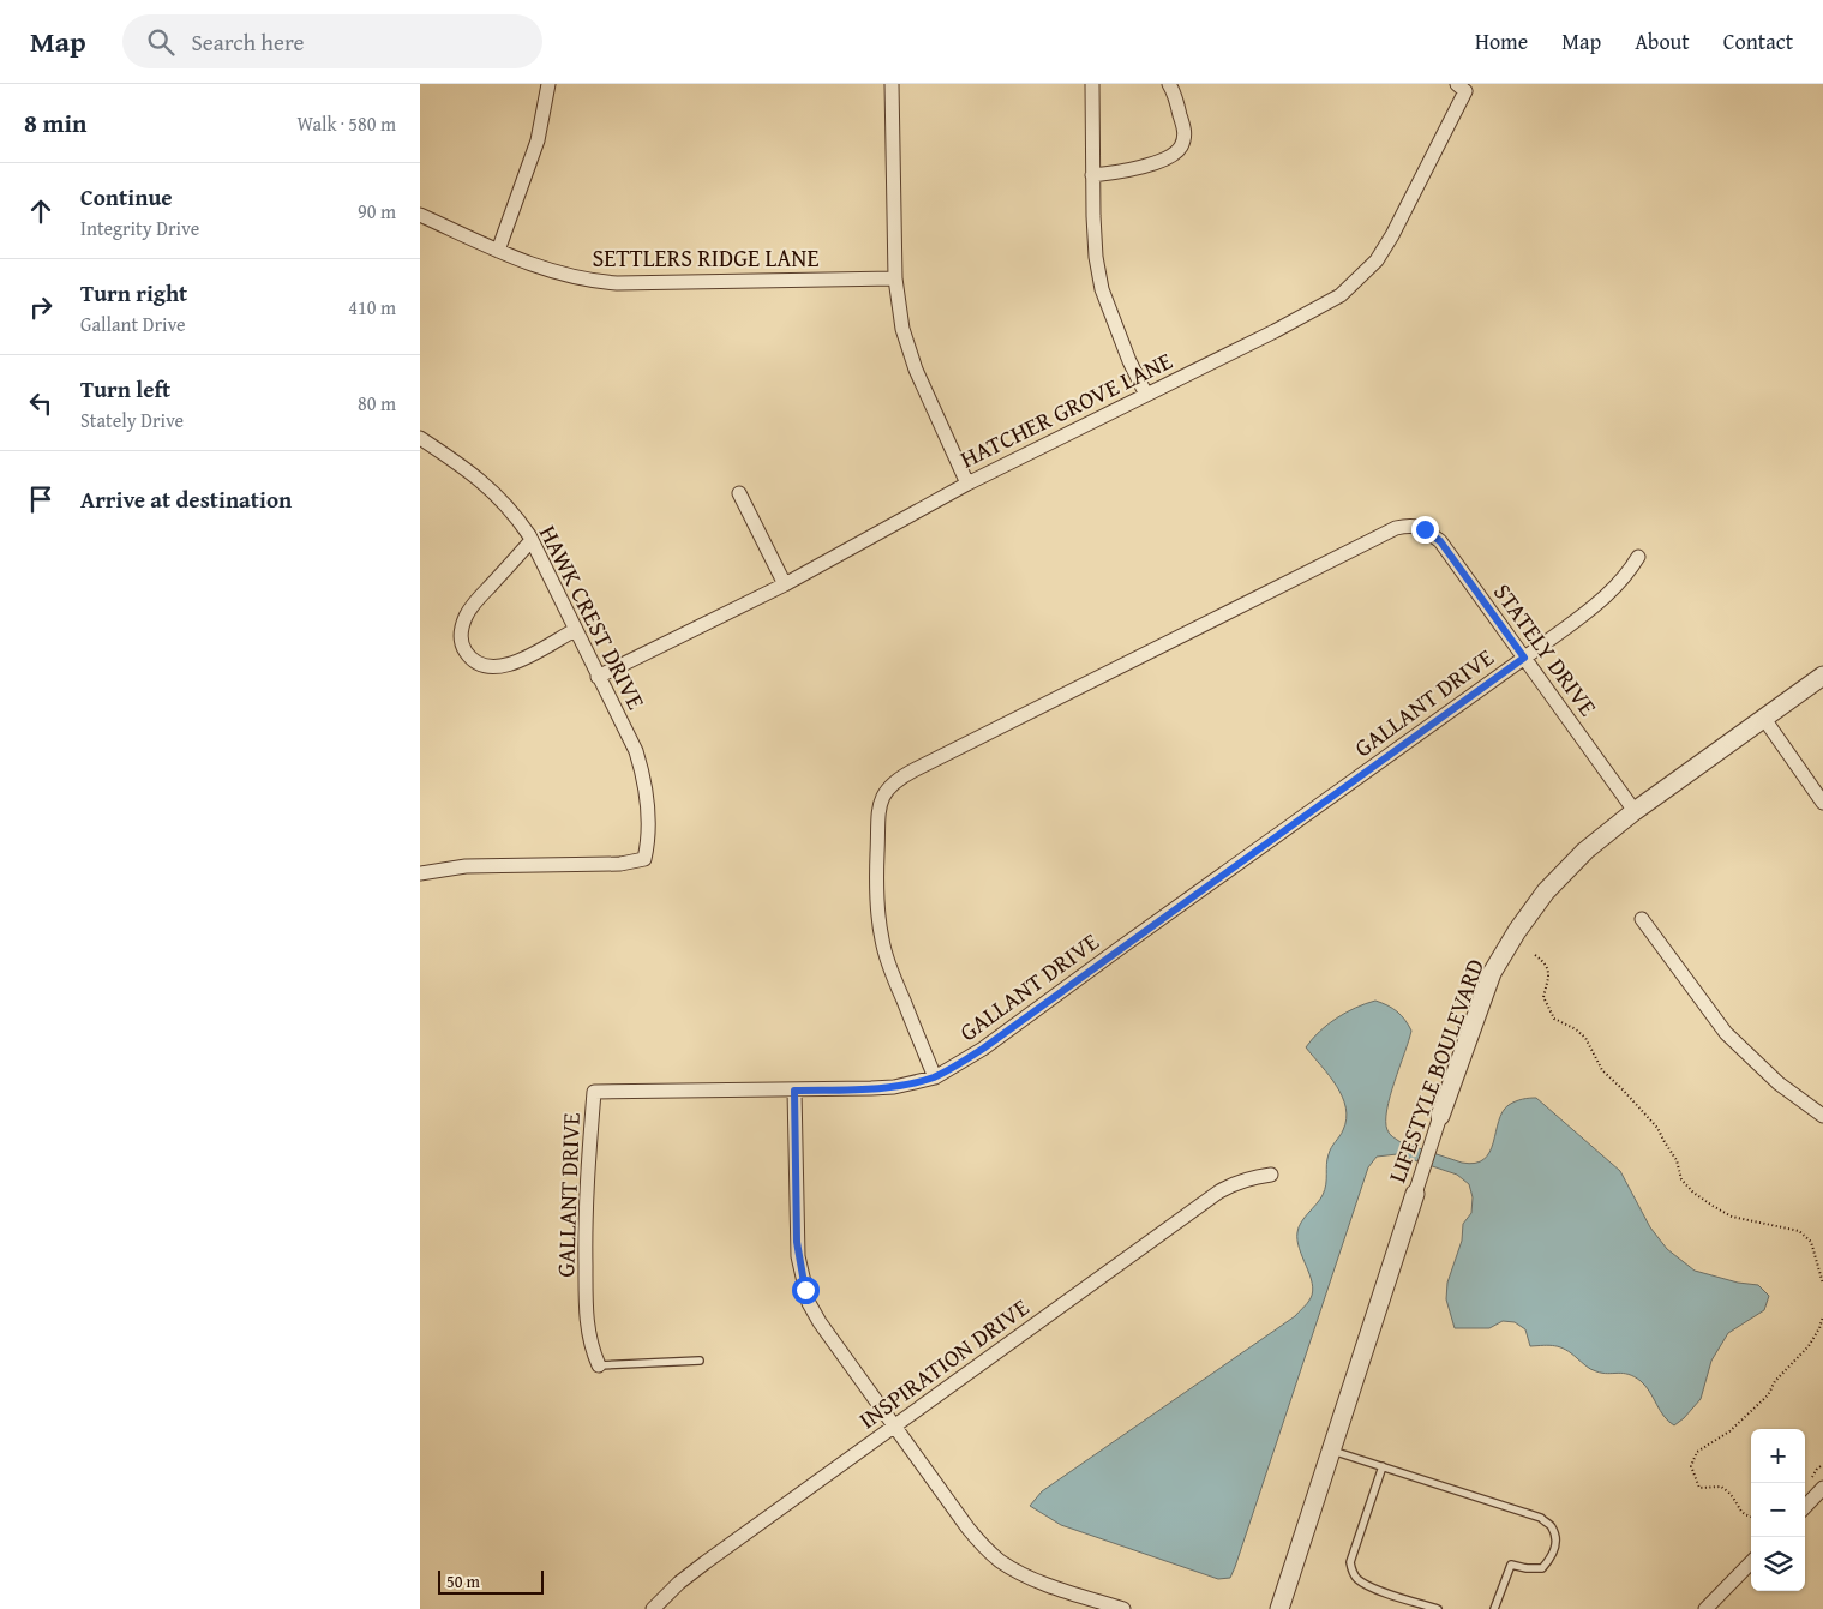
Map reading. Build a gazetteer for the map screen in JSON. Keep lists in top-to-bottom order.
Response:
{
  "streets": {
    "street": [
      "SETTLERS RIDGE LANE",
      "HATCHER GROVE LANE",
      "HAWK CREST DRIVE",
      "STATELY DRIVE",
      "GALLANT DRIVE",
      "LIFESTYLE BOULEVARD",
      "INSPIRATION DRIVE"
    ]
  },
  "crossings": [
    ["HATCHER GROVE LANE", "HAWK CREST DRIVE"],
    ["STATELY DRIVE", "GALLANT DRIVE"],
    ["STATELY DRIVE", "LIFESTYLE BOULEVARD"]
  ],
  "scale_bar": "50 m",
  "page": {
    "header": "Map",
    "search": "Search here",
    "nav": [
      "Home",
      "Map",
      "About",
      "Contact"
    ],
    "heading": ["8 min", "Walk · 580 m"],
    "list": [
      ["Continue", "Integrity Drive", "90 m"],
      ["Turn right", "Gallant Drive", "410 m"],
      ["Turn left", "Stately Drive", "80 m"],
      "Arrive at destination"
    ],
    "map_buttons": ["+", "−"],
    "scale": "50 m"
  }
}
